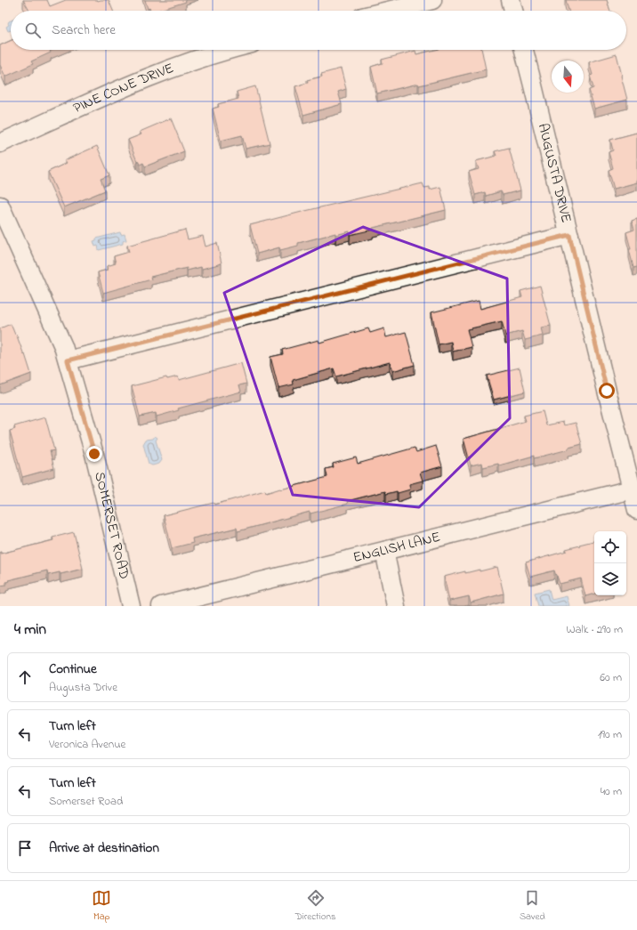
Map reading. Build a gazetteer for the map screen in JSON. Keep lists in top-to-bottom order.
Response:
{
  "streets": {
    "street": [
      "PINE CONE DRIVE",
      "AUGUSTA DRIVE",
      "SOMERSET ROAD",
      "ENGLISH LANE"
    ]
  },
  "crossings": [
    ["AUGUSTA DRIVE", "ENGLISH LANE"]
  ],
  "north": "bottom",
  "page": {
    "search": "Search here",
    "heading": ["4 min", "Walk · 290 m"],
    "list": [
      ["Continue", "Augusta Drive", "60 m"],
      ["Turn left", "Veronica Avenue", "190 m"],
      ["Turn left", "Somerset Road", "40 m"],
      "Arrive at destination"
    ],
    "nav": ["Map", "Directions", "Saved"]
  }
}
